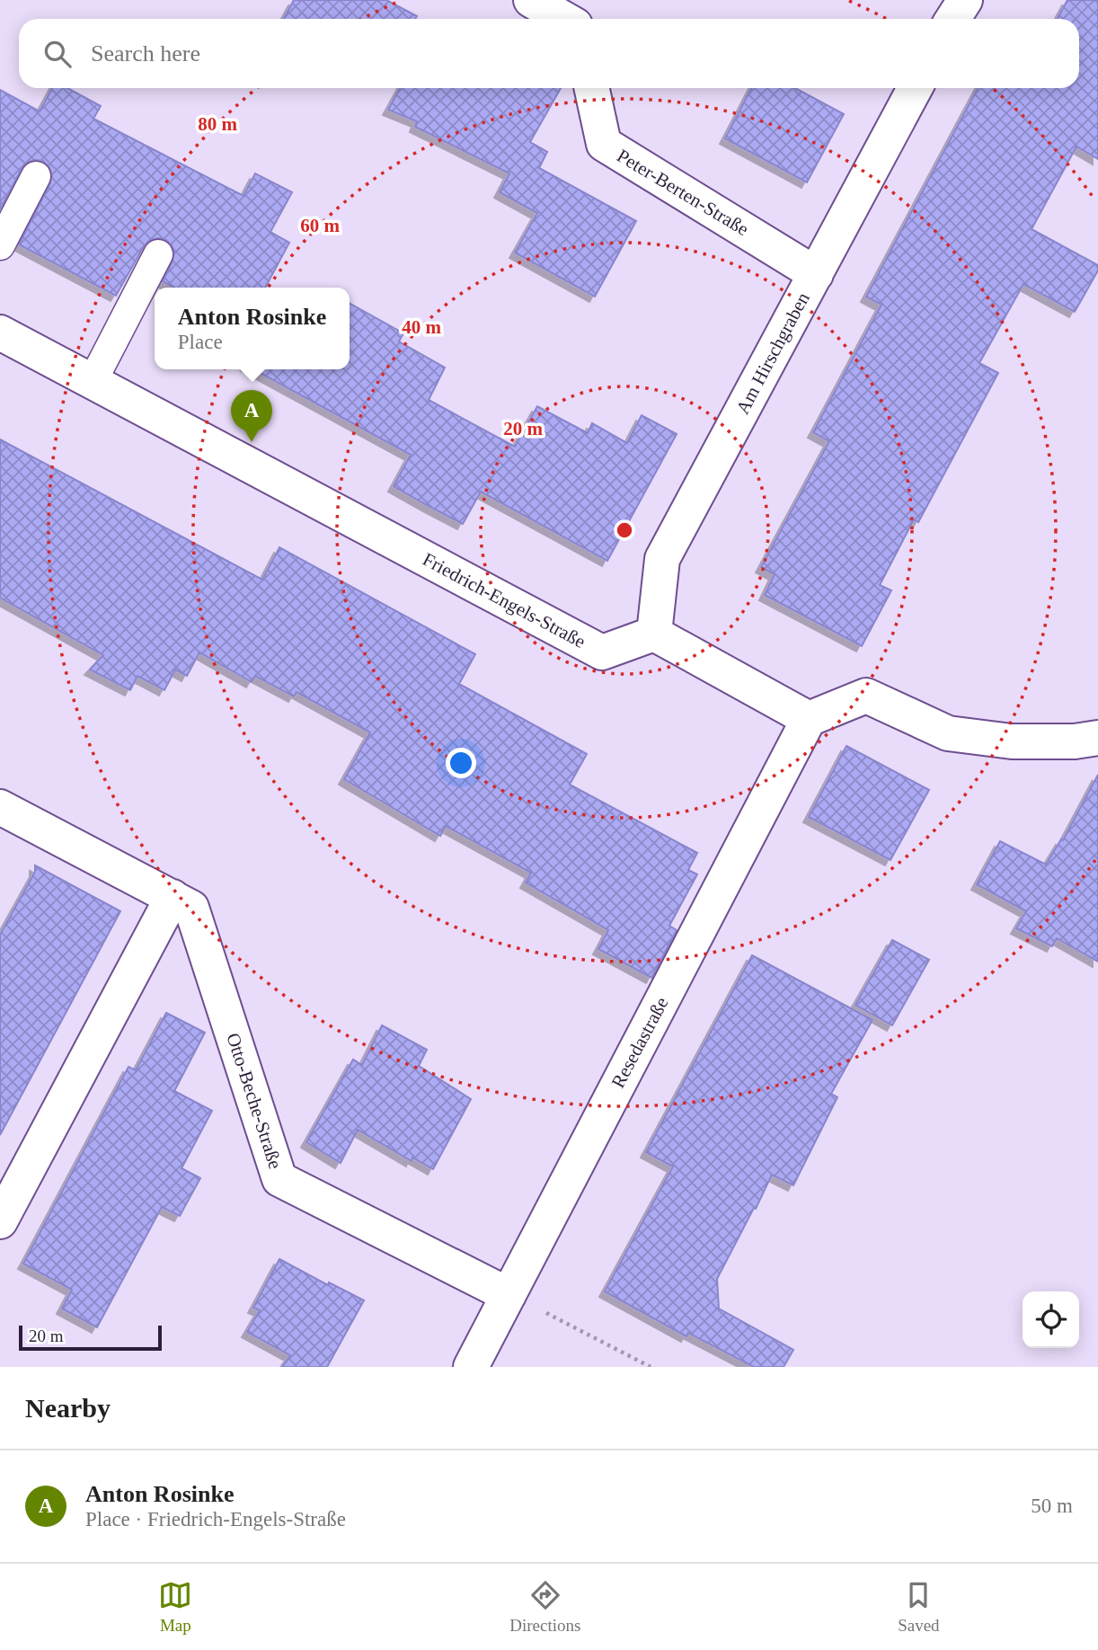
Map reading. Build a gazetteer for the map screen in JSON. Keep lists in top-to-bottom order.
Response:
{
  "streets": {
    "street": [
      "Peter-Berten-Straße",
      "Am Hirschgraben",
      "Friedrich-Engels-Straße",
      "Resedastraße",
      "Otto-Beche-Straße"
    ]
  },
  "crossings": [
    ["Peter-Berten-Straße", "Am Hirschgraben"],
    ["Am Hirschgraben", "Friedrich-Engels-Straße"],
    ["Resedastraße", "Otto-Beche-Straße"]
  ],
  "scale_bar": "20 m",
  "page": {
    "search": "Search here",
    "popup": ["Anton Rosinke", "Place"],
    "pins": "A",
    "scale": "20 m",
    "heading": "Nearby",
    "list": [
      {
        "mark": "A",
        "name": "Anton Rosinke",
        "note": "Place · Friedrich-Engels-Straße",
        "value": "50 m"
      }
    ],
    "nav": ["Map", "Directions", "Saved"]
  },
  "rings": [
    "80 m",
    "60 m",
    "40 m",
    "20 m"
  ]
}
